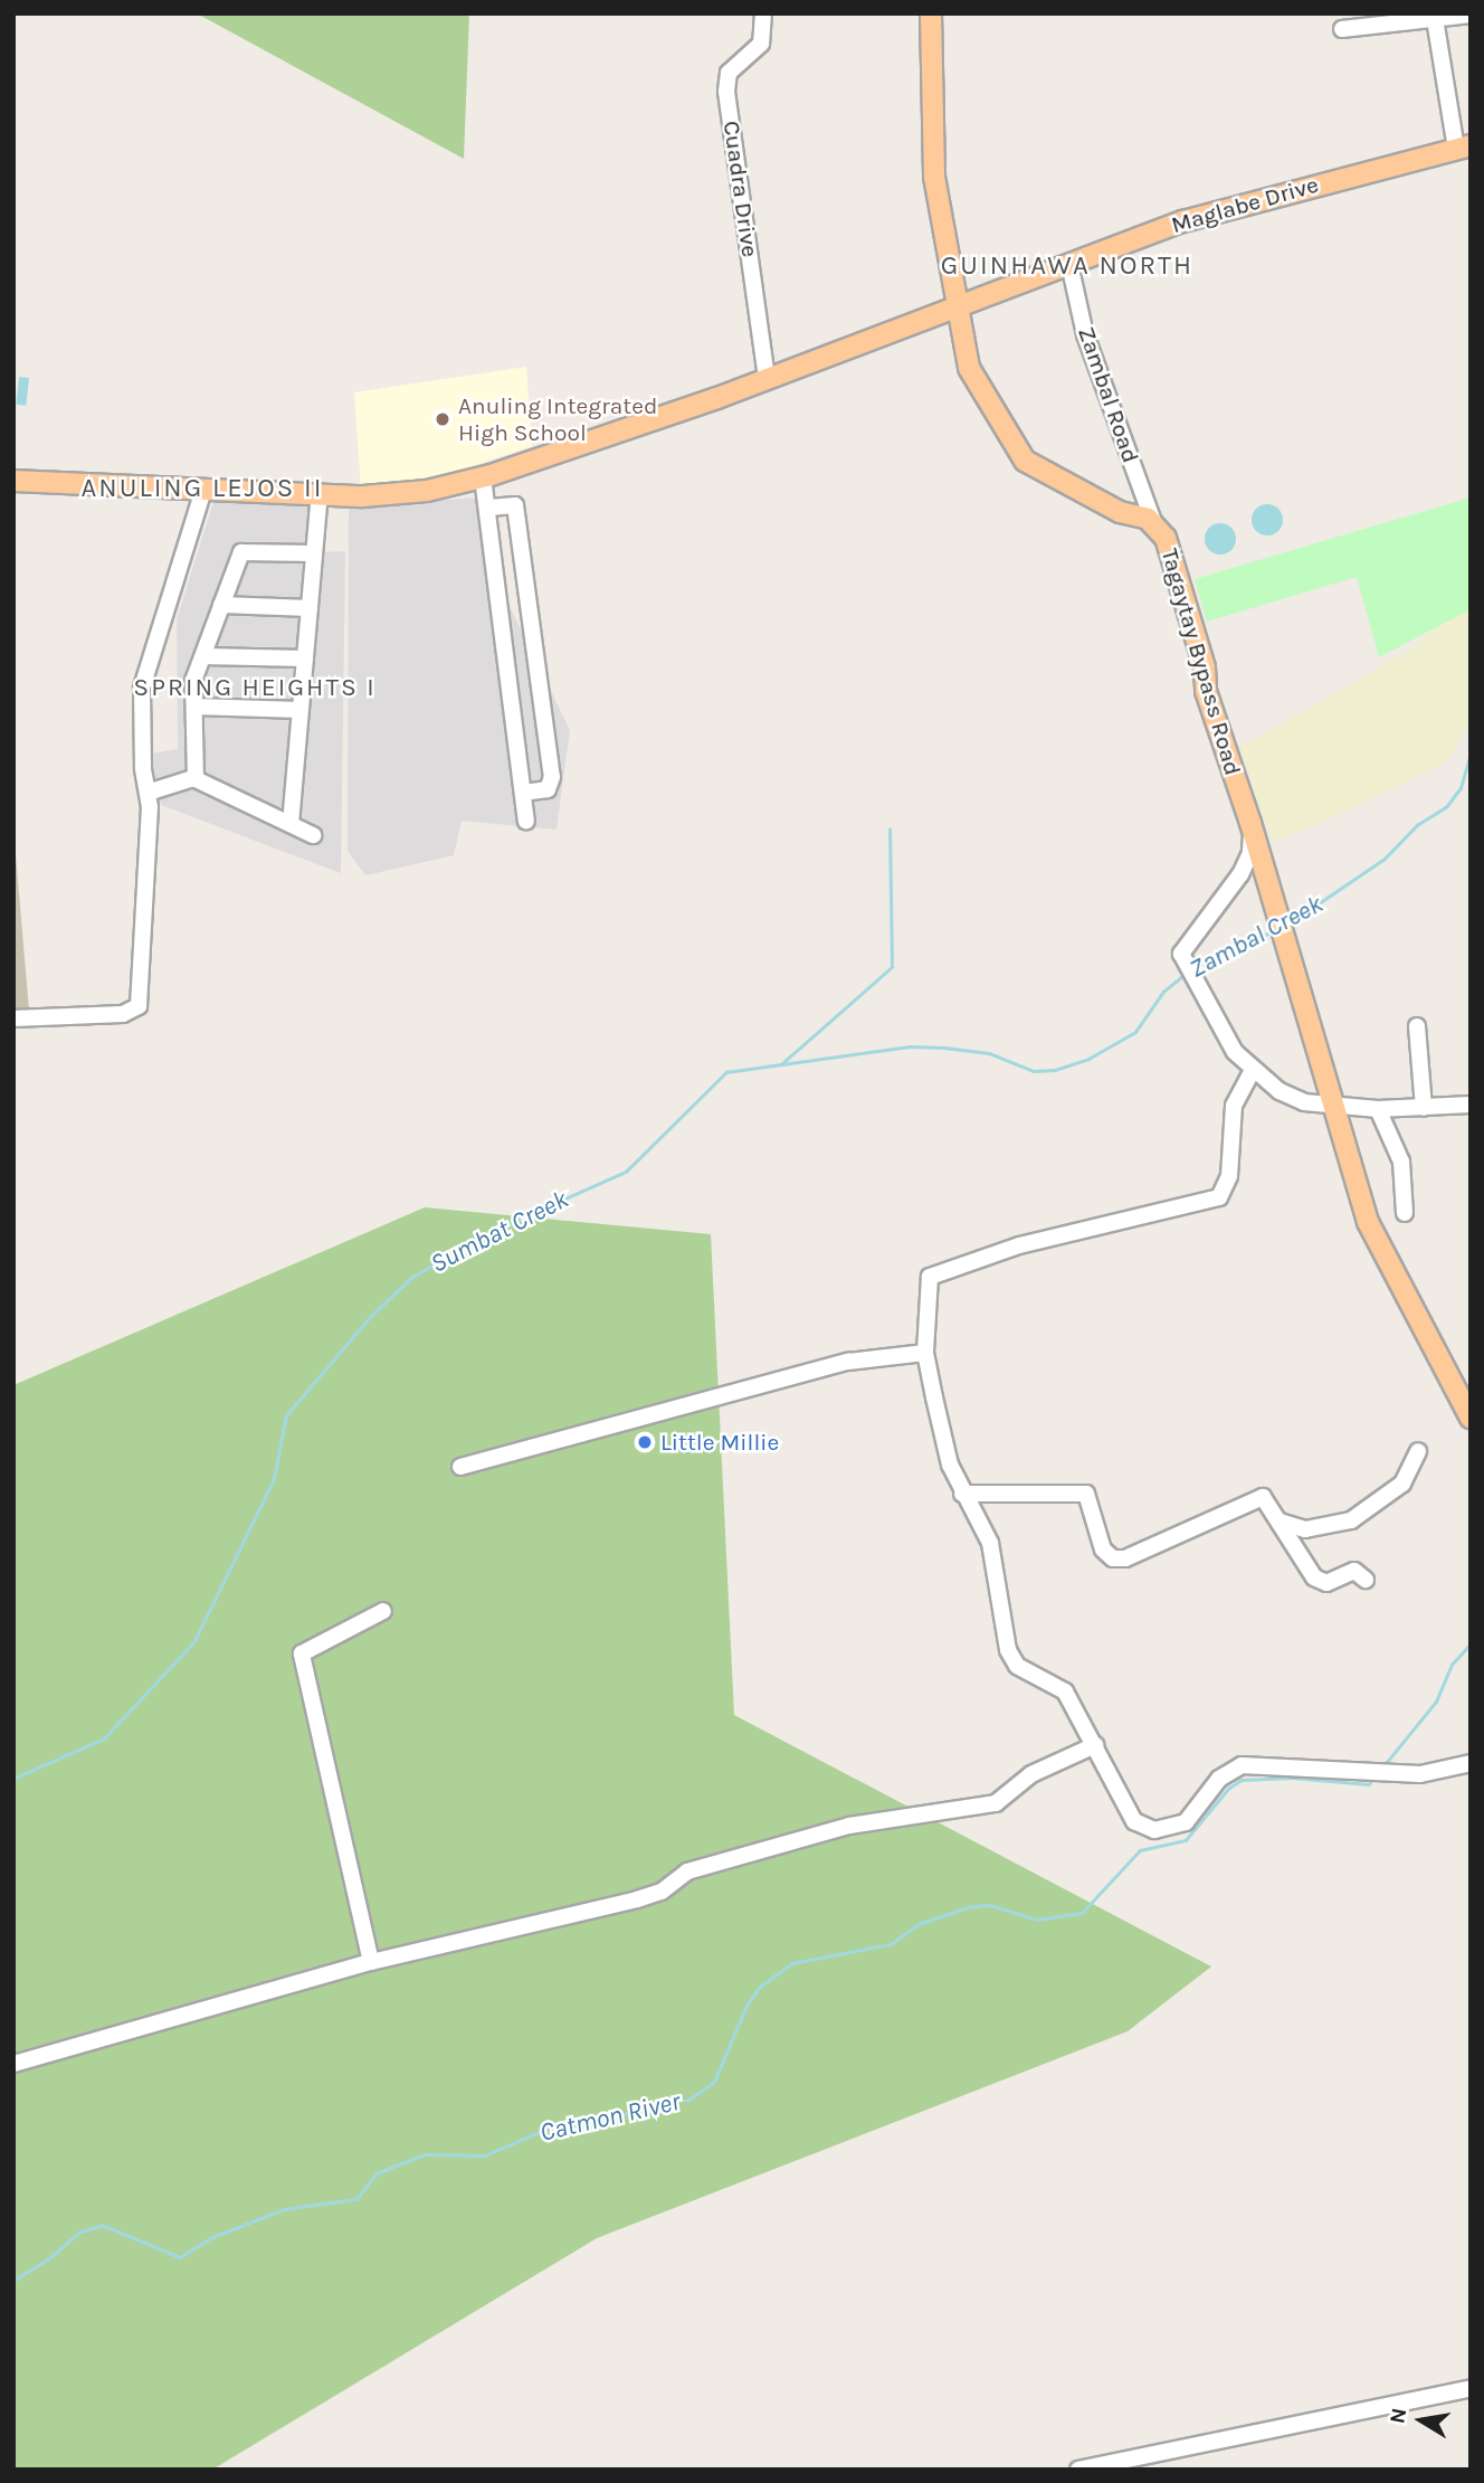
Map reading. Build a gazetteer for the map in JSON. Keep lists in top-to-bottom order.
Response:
{
  "streets": {
    "main road": ["Maglabe Drive", "Tagaytay Bypass Road"],
    "street": ["Cuadra Drive", "Zambal Road"]
  },
  "crossings": [
    ["Cuadra Drive", "Maglabe Drive"],
    ["Maglabe Drive", "Zambal Road"],
    ["Maglabe Drive", "Tagaytay Bypass Road"],
    ["Zambal Road", "Tagaytay Bypass Road"]
  ],
  "districts": ["GUINHAWA NORTH", "ANULING LEJOS II", "SPRING HEIGHTS I"],
  "water": ["Zambal Creek", "Sumbat Creek", "Catmon River"],
  "places": ["Anuling Integrated High School", "Little Millie"],
  "north": "left"
}
